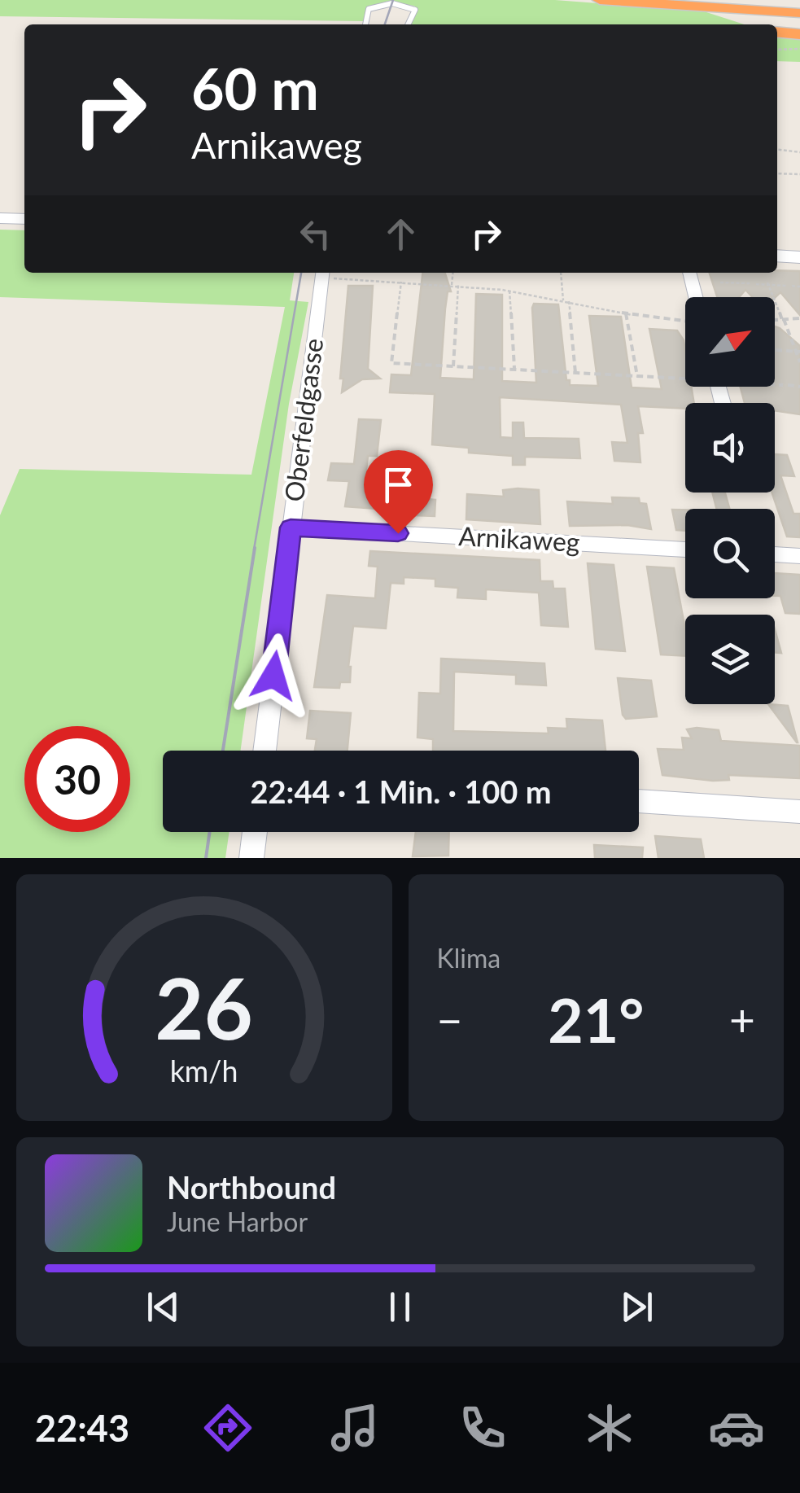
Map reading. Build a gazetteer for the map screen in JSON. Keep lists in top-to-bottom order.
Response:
{
  "streets": {
    "street": ["Oberfeldgasse", "Arnikaweg"]
  },
  "crossings": [
    ["Oberfeldgasse", "Arnikaweg"]
  ],
  "north": "top right",
  "page": {
    "turn": ["60 m", "Arnikaweg"],
    "limit": "30",
    "trip": "22:44 · 1 Min. · 100 m",
    "tile": "Klima",
    "heat": ["−", "21°", "+"],
    "song": ["Northbound", "June Harbor"],
    "tabs": "22:43",
    "gauge": ["26", "km/h"]
  }
}
